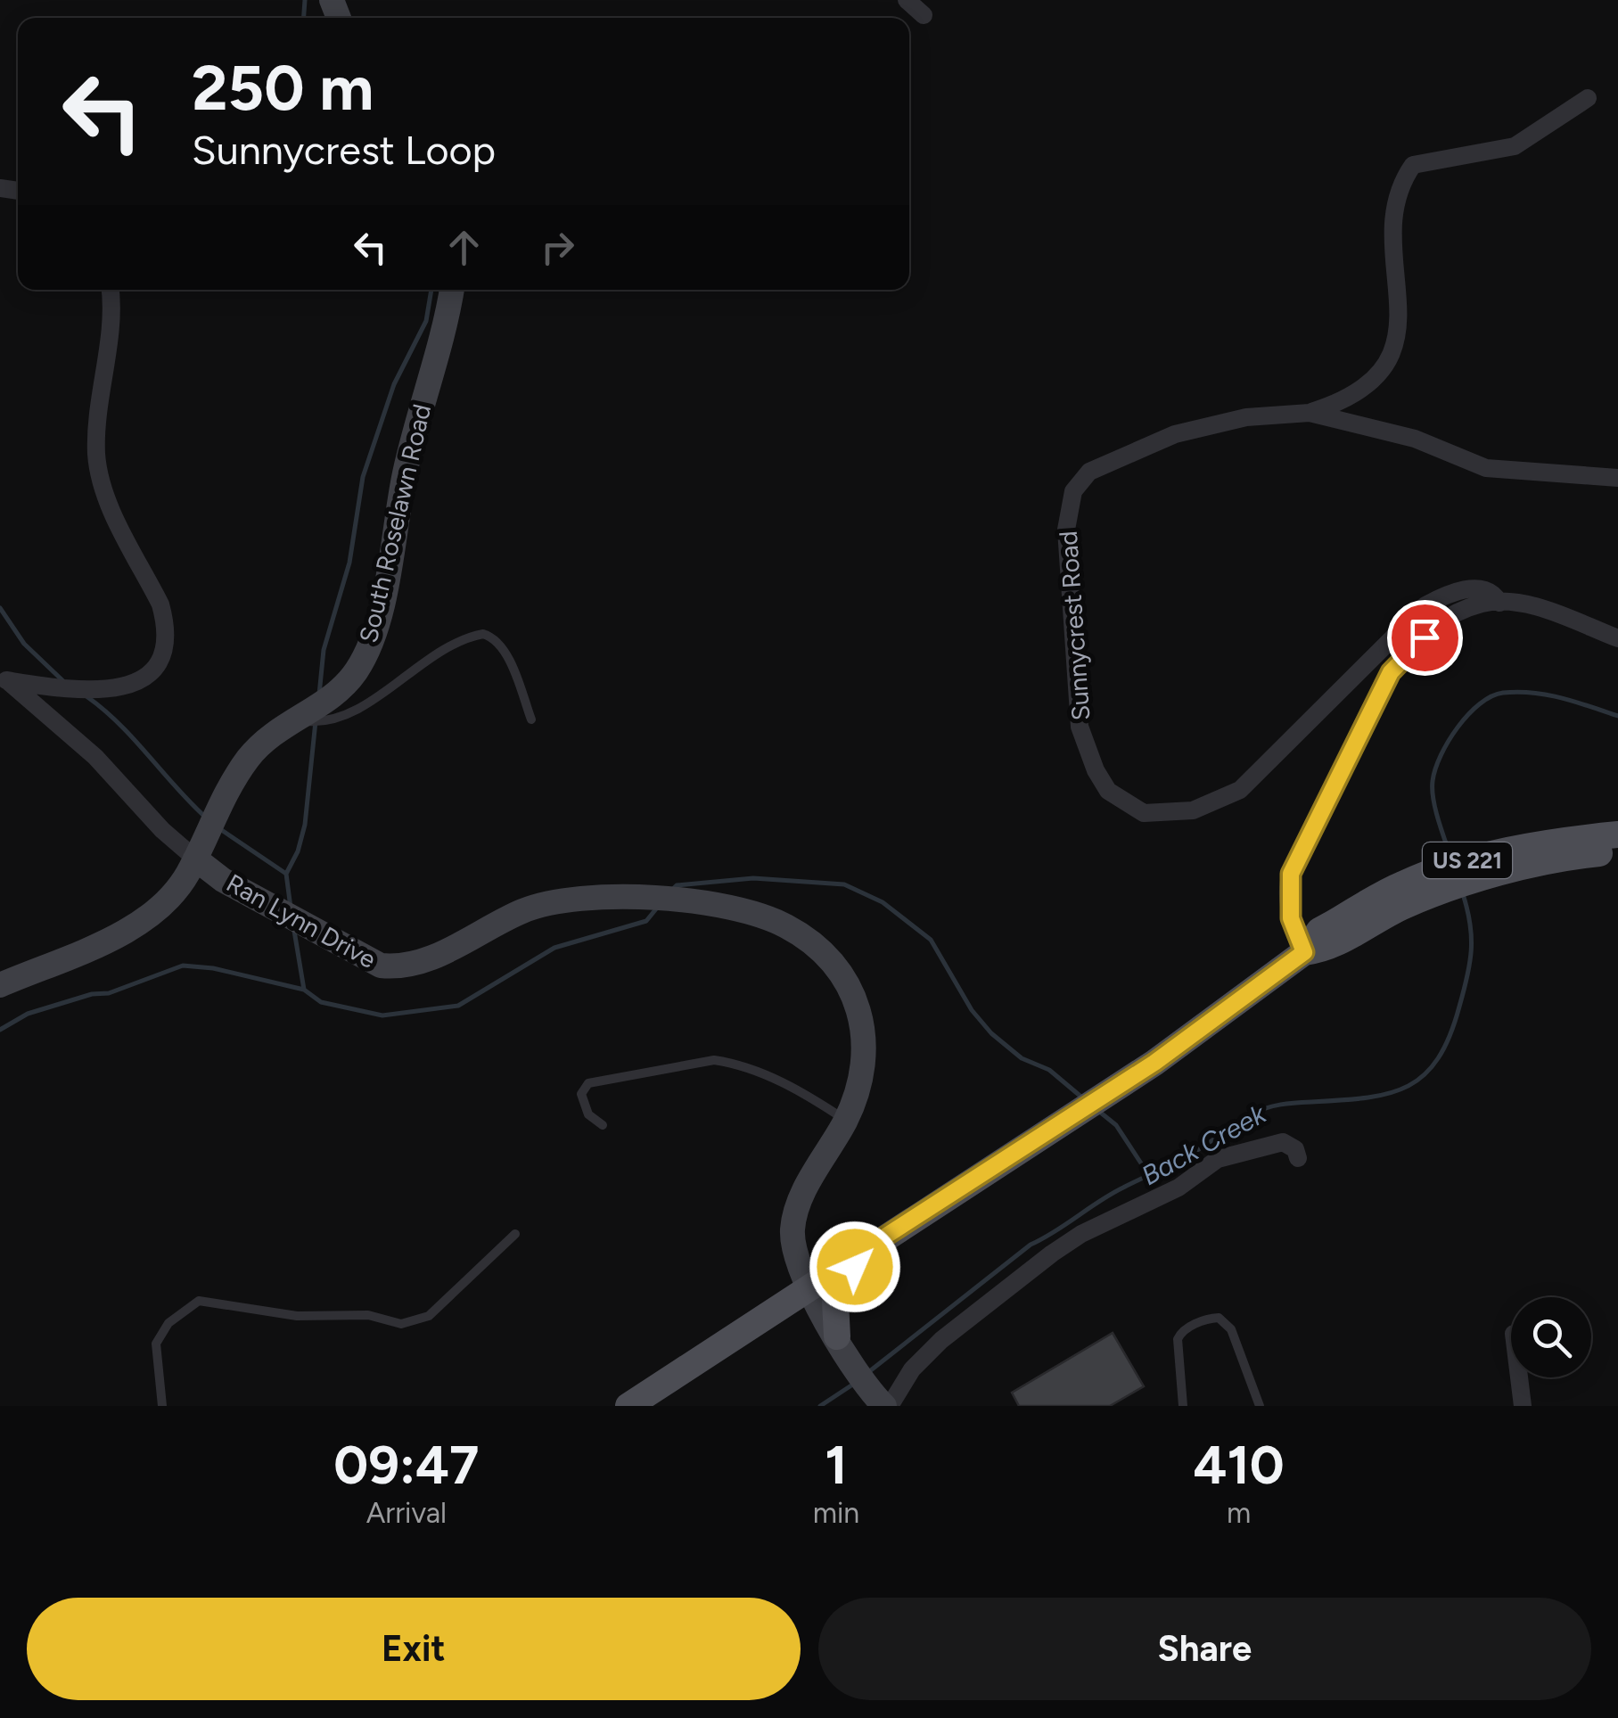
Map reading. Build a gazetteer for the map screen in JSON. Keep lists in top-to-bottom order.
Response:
{
  "streets": {
    "main road": ["US 221"],
    "street": ["South Roselawn Road", "Sunnycrest Road", "Ran Lynn Drive"]
  },
  "crossings": [
    ["South Roselawn Road", "Ran Lynn Drive"],
    ["US 221", "Ran Lynn Drive"]
  ],
  "water": ["Back Creek"],
  "page": {
    "turn": ["250 m", "Sunnycrest Loop"],
    "eta": [
      "09:47",
      "Arrival",
      "1",
      "min",
      "410",
      "m"
    ],
    "buttons": ["Exit", "Share"]
  }
}
